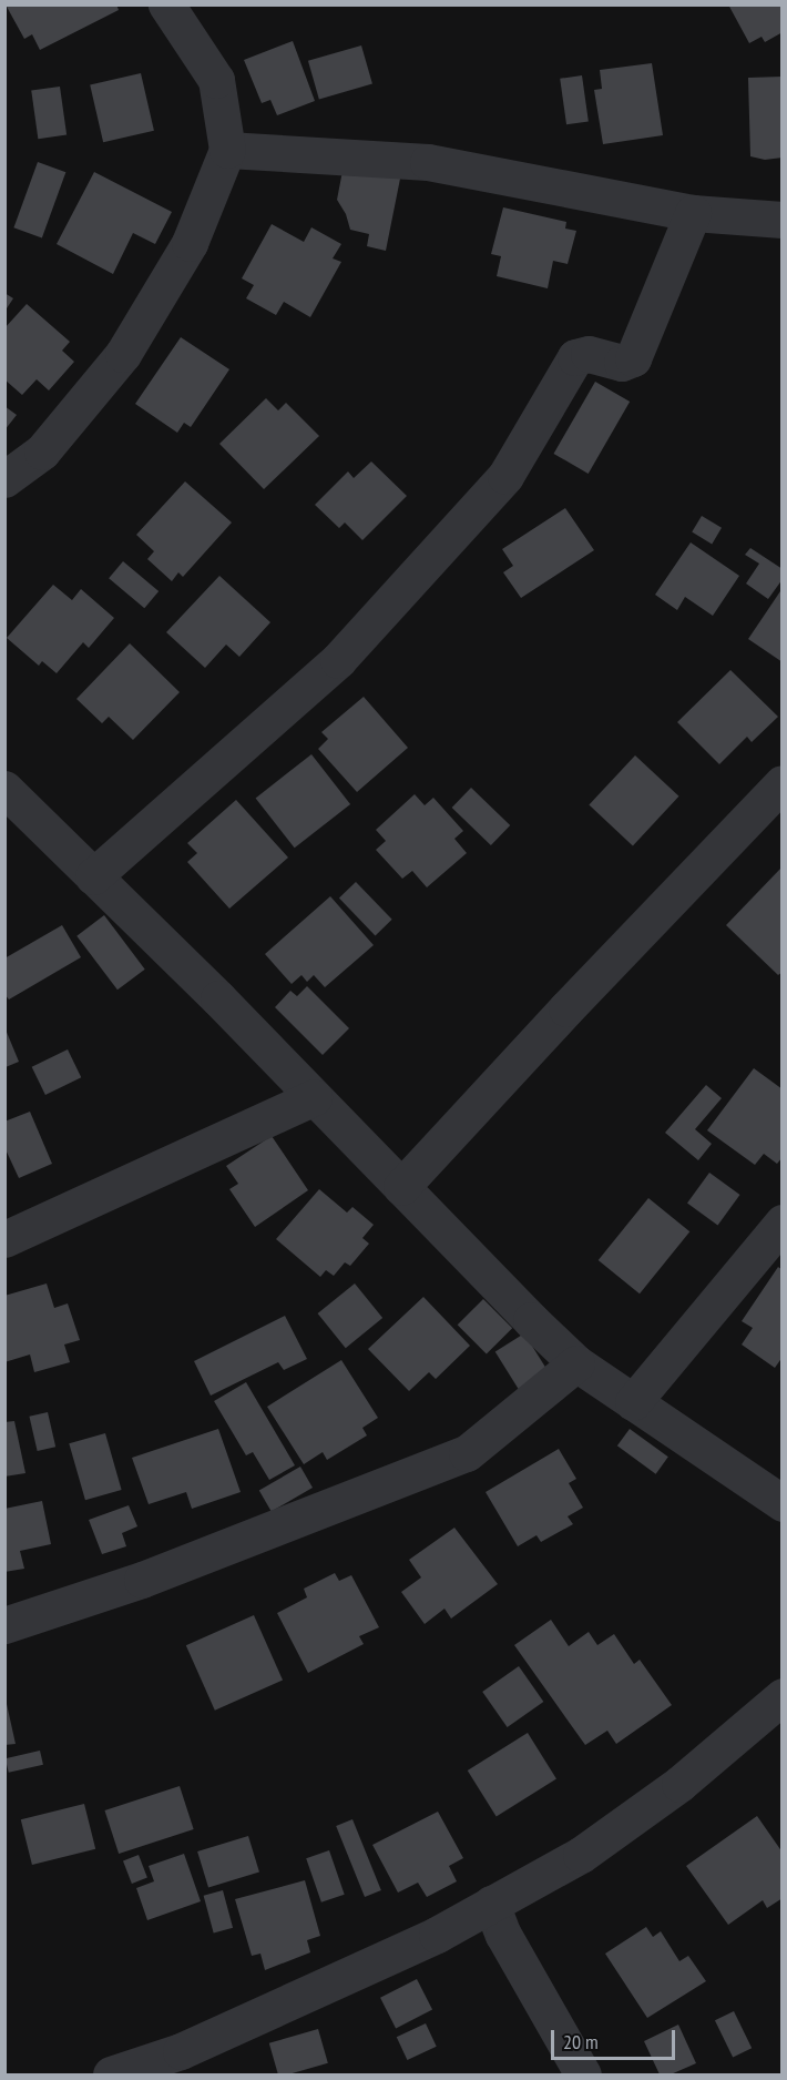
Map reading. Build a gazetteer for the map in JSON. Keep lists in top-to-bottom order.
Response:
{
  "scale_bar": "20 m"
}
